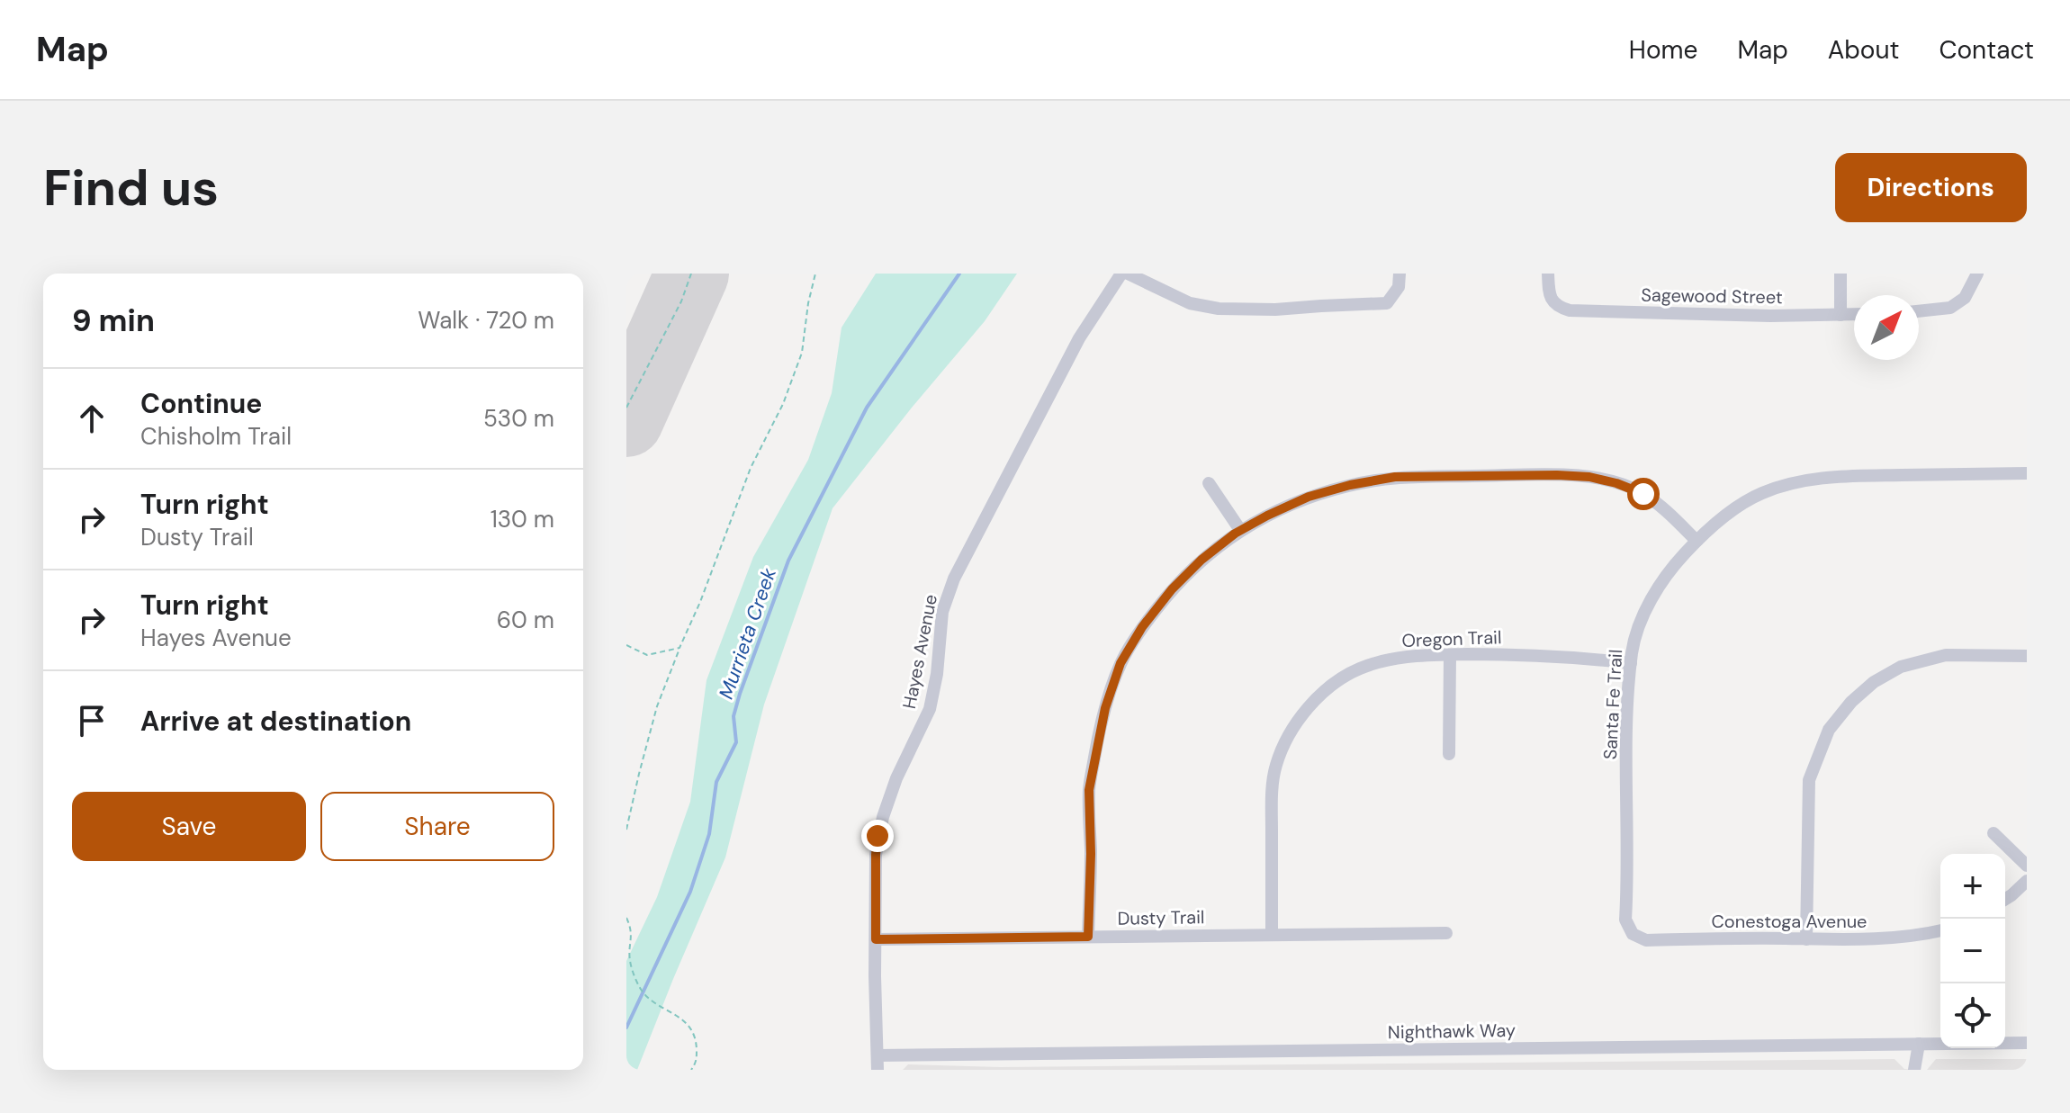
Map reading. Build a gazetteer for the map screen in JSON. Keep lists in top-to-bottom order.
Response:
{
  "streets": {
    "street": [
      "Sagewood Street",
      "Oregon Trail",
      "Hayes Avenue",
      "Santa Fe Trail",
      "Dusty Trail",
      "Conestoga Avenue",
      "Nighthawk Way"
    ]
  },
  "crossings": [
    ["Oregon Trail", "Santa Fe Trail"],
    ["Oregon Trail", "Dusty Trail"],
    ["Hayes Avenue", "Dusty Trail"],
    ["Hayes Avenue", "Nighthawk Way"],
    ["Santa Fe Trail", "Conestoga Avenue"]
  ],
  "water": ["Murrieta Creek"],
  "north": "top right",
  "page": {
    "header": "Map",
    "nav": [
      "Home",
      "Map",
      "About",
      "Contact"
    ],
    "buttons": [
      "Directions",
      ["Save", "Share"]
    ],
    "title": "Find us",
    "heading": ["9 min", "Walk · 720 m"],
    "list": [
      ["Continue", "Chisholm Trail", "530 m"],
      ["Turn right", "Dusty Trail", "130 m"],
      ["Turn right", "Hayes Avenue", "60 m"],
      "Arrive at destination"
    ],
    "map_buttons": ["+", "−"]
  }
}
